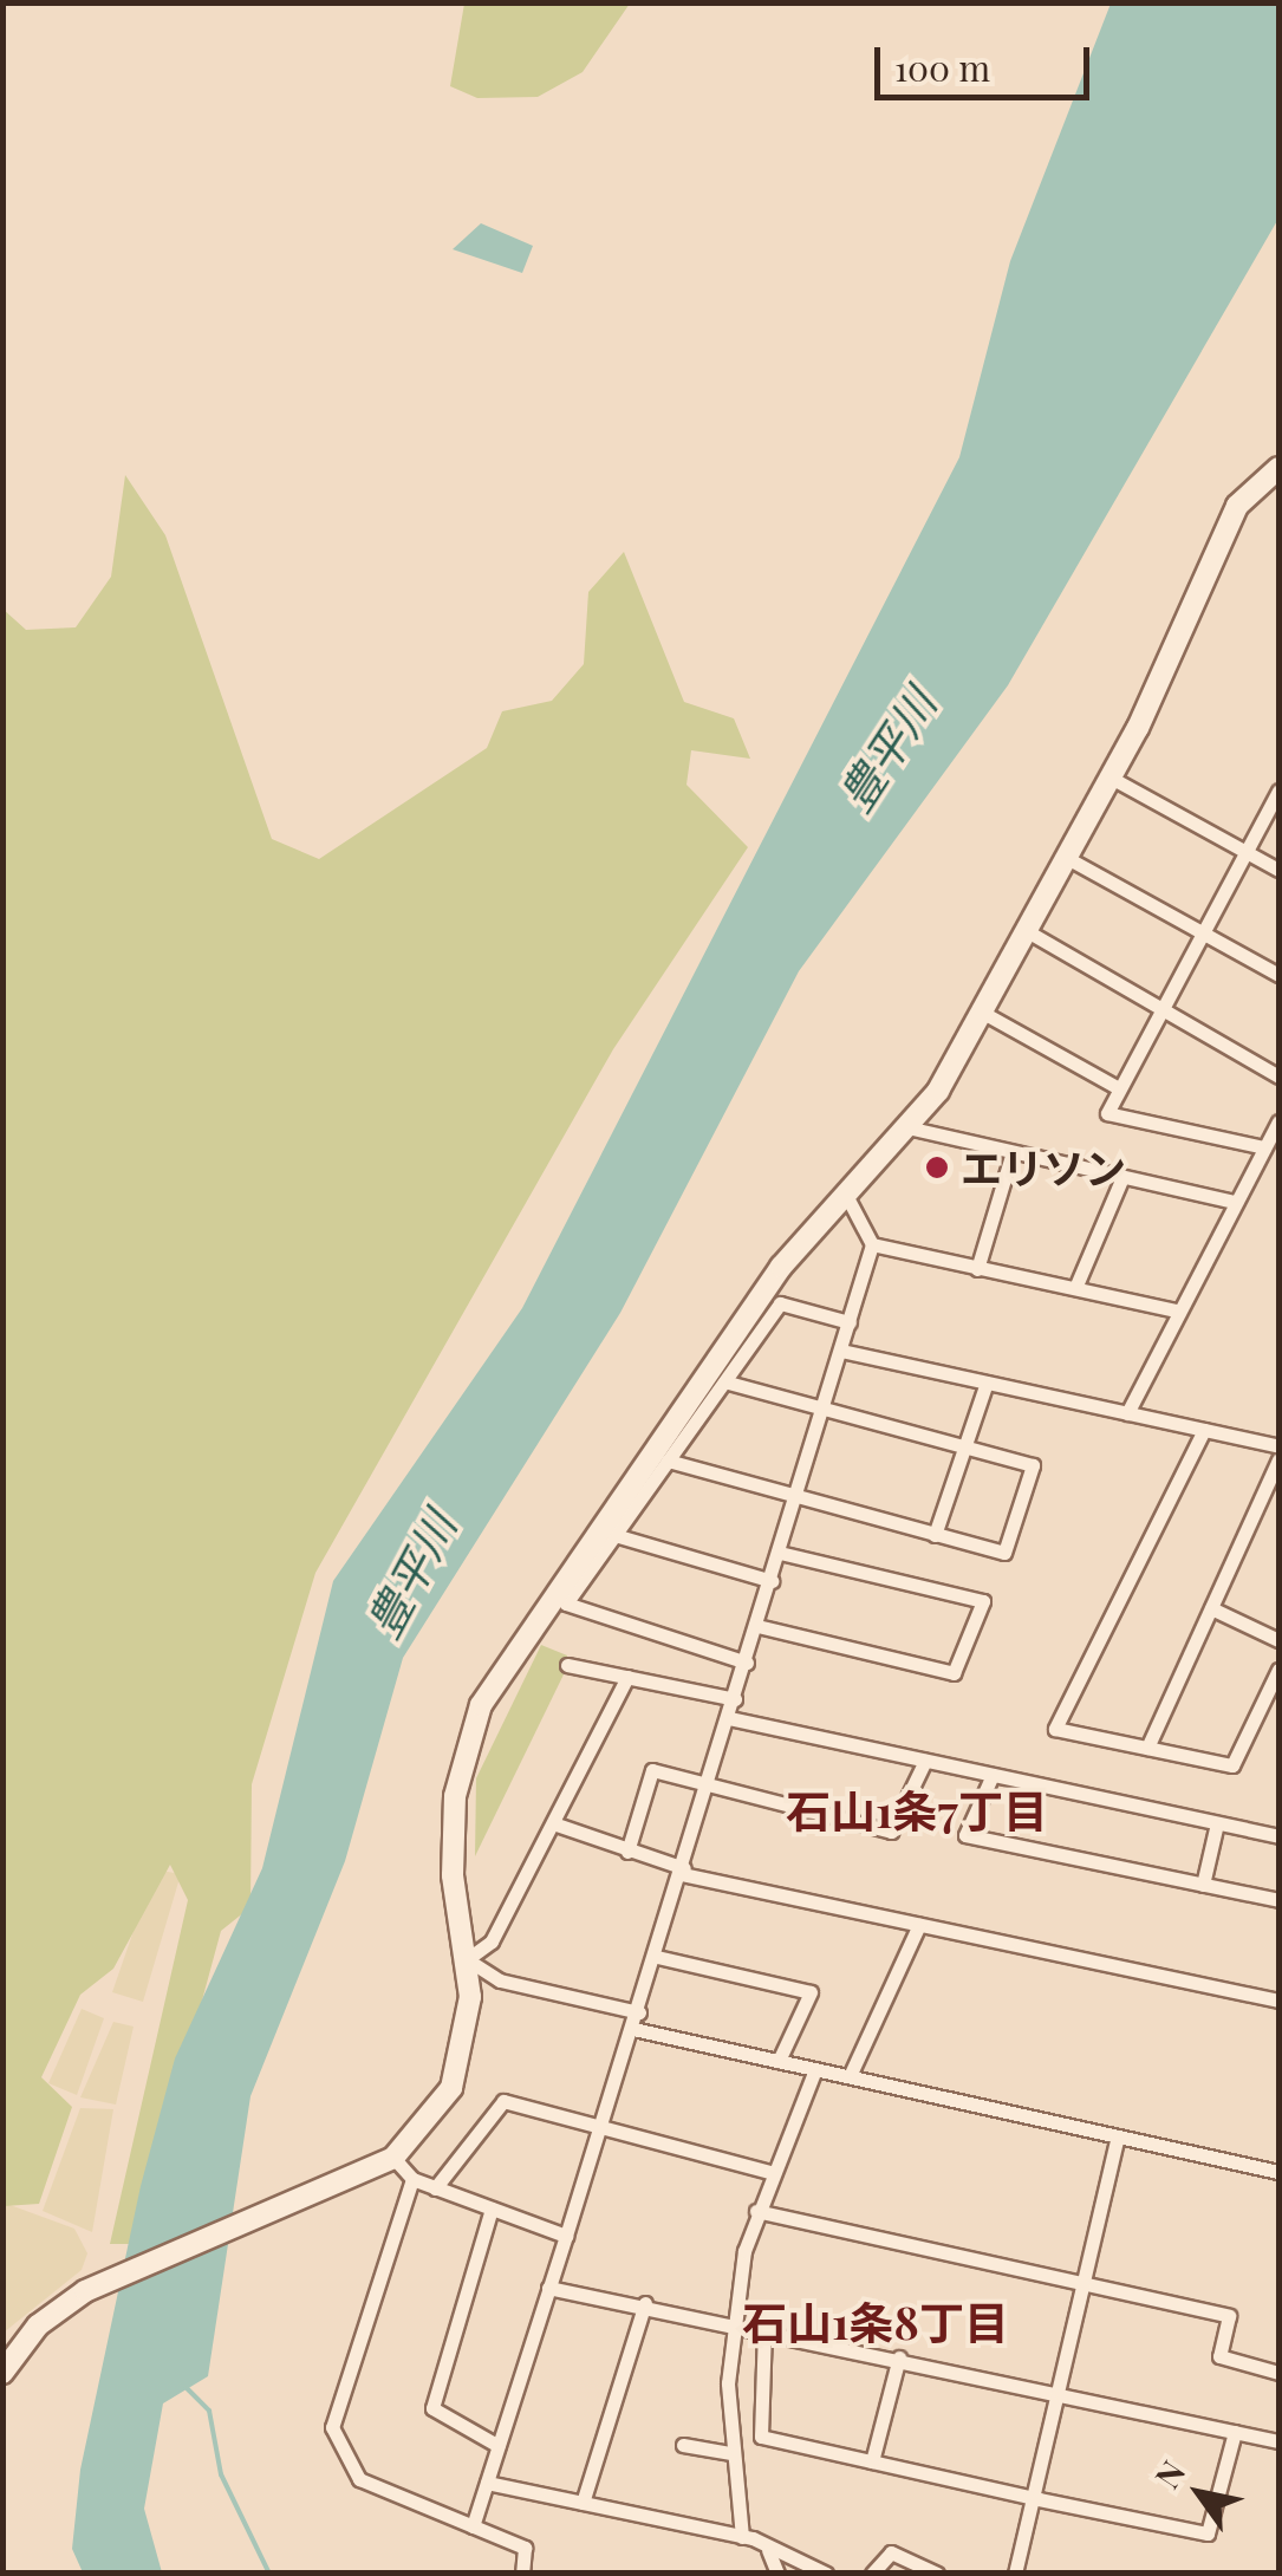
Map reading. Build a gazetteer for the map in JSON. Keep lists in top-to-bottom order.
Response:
{
  "districts": ["石山1条7丁目", "石山1条8丁目"],
  "water": ["豊平川"],
  "places": ["エリソン"],
  "scale_bar": "100 m",
  "north": "top left"
}
